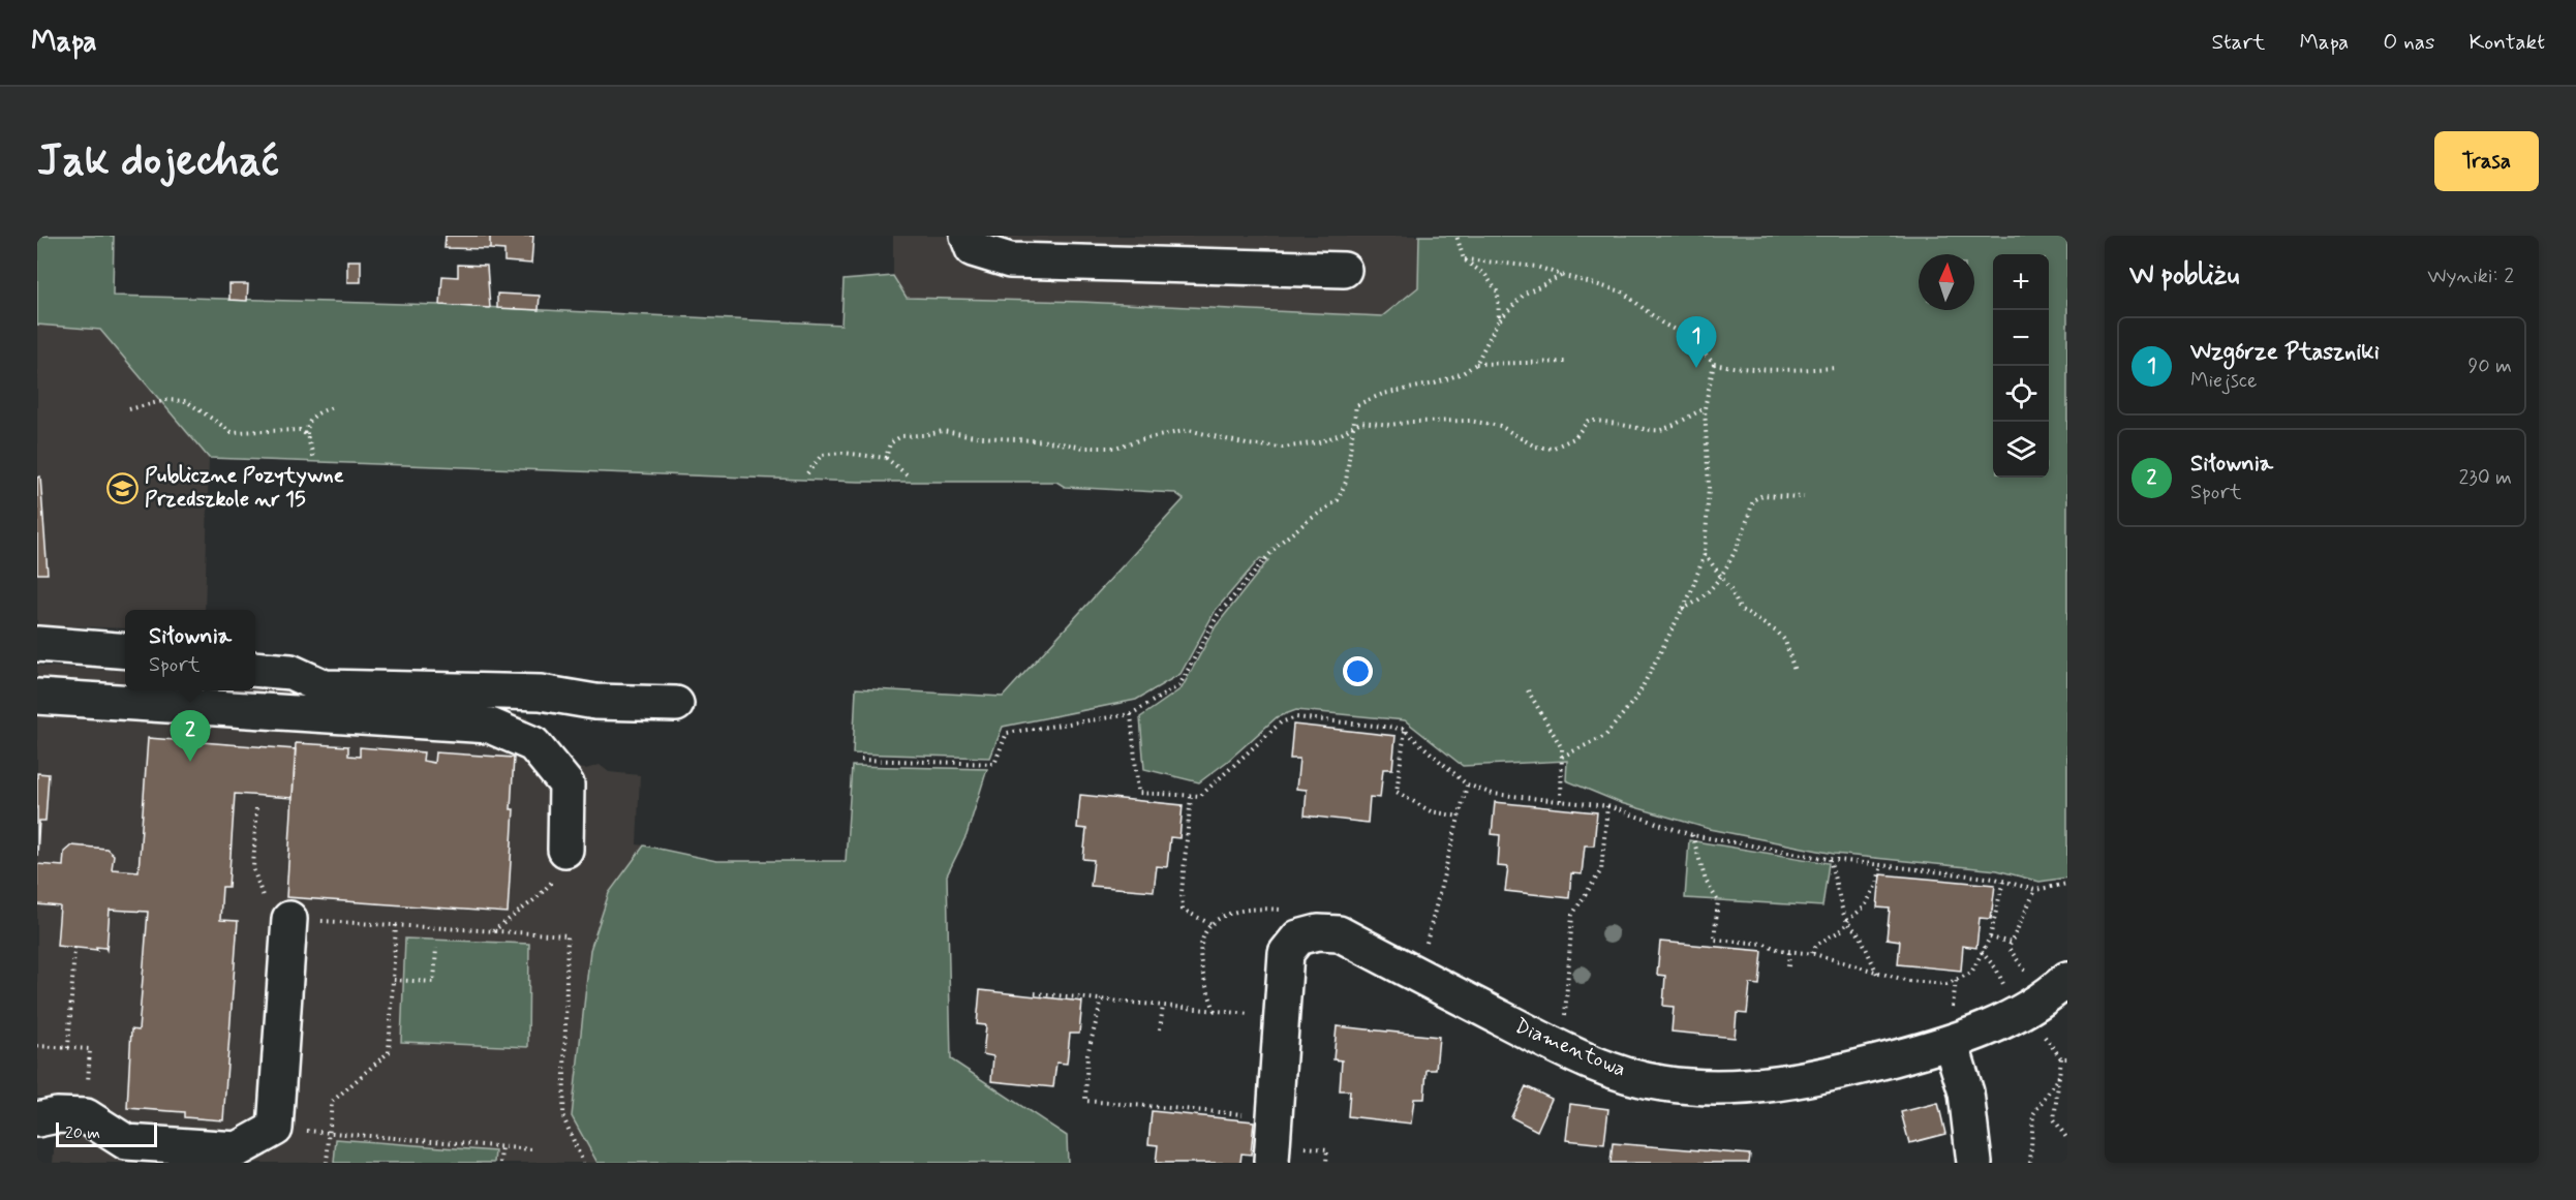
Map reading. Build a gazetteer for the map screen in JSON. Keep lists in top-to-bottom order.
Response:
{
  "streets": {
    "street": ["Diamentowa"]
  },
  "places": {
    "school or university": ["Publiczne Pozytywne Przedszkole nr 15"]
  },
  "scale_bar": "20 m",
  "north": "top",
  "page": {
    "header": "Mapa",
    "nav": [
      "Start",
      "Mapa",
      "O nas",
      "Kontakt"
    ],
    "buttons": "Trasa",
    "title": "Jak dojechać",
    "heading": ["W pobliżu", "Wyniki: 2"],
    "map_buttons": ["+", "−"],
    "pins": ["1", "2"],
    "list": [
      {
        "mark": "1",
        "name": "Wzgórze Ptaszniki",
        "note": "Miejsce",
        "value": "90 m"
      },
      {
        "mark": "2",
        "name": "Siłownia",
        "note": "Sport",
        "value": "230 m"
      }
    ],
    "popup": ["Siłownia", "Sport"],
    "scale": "20 m"
  }
}
